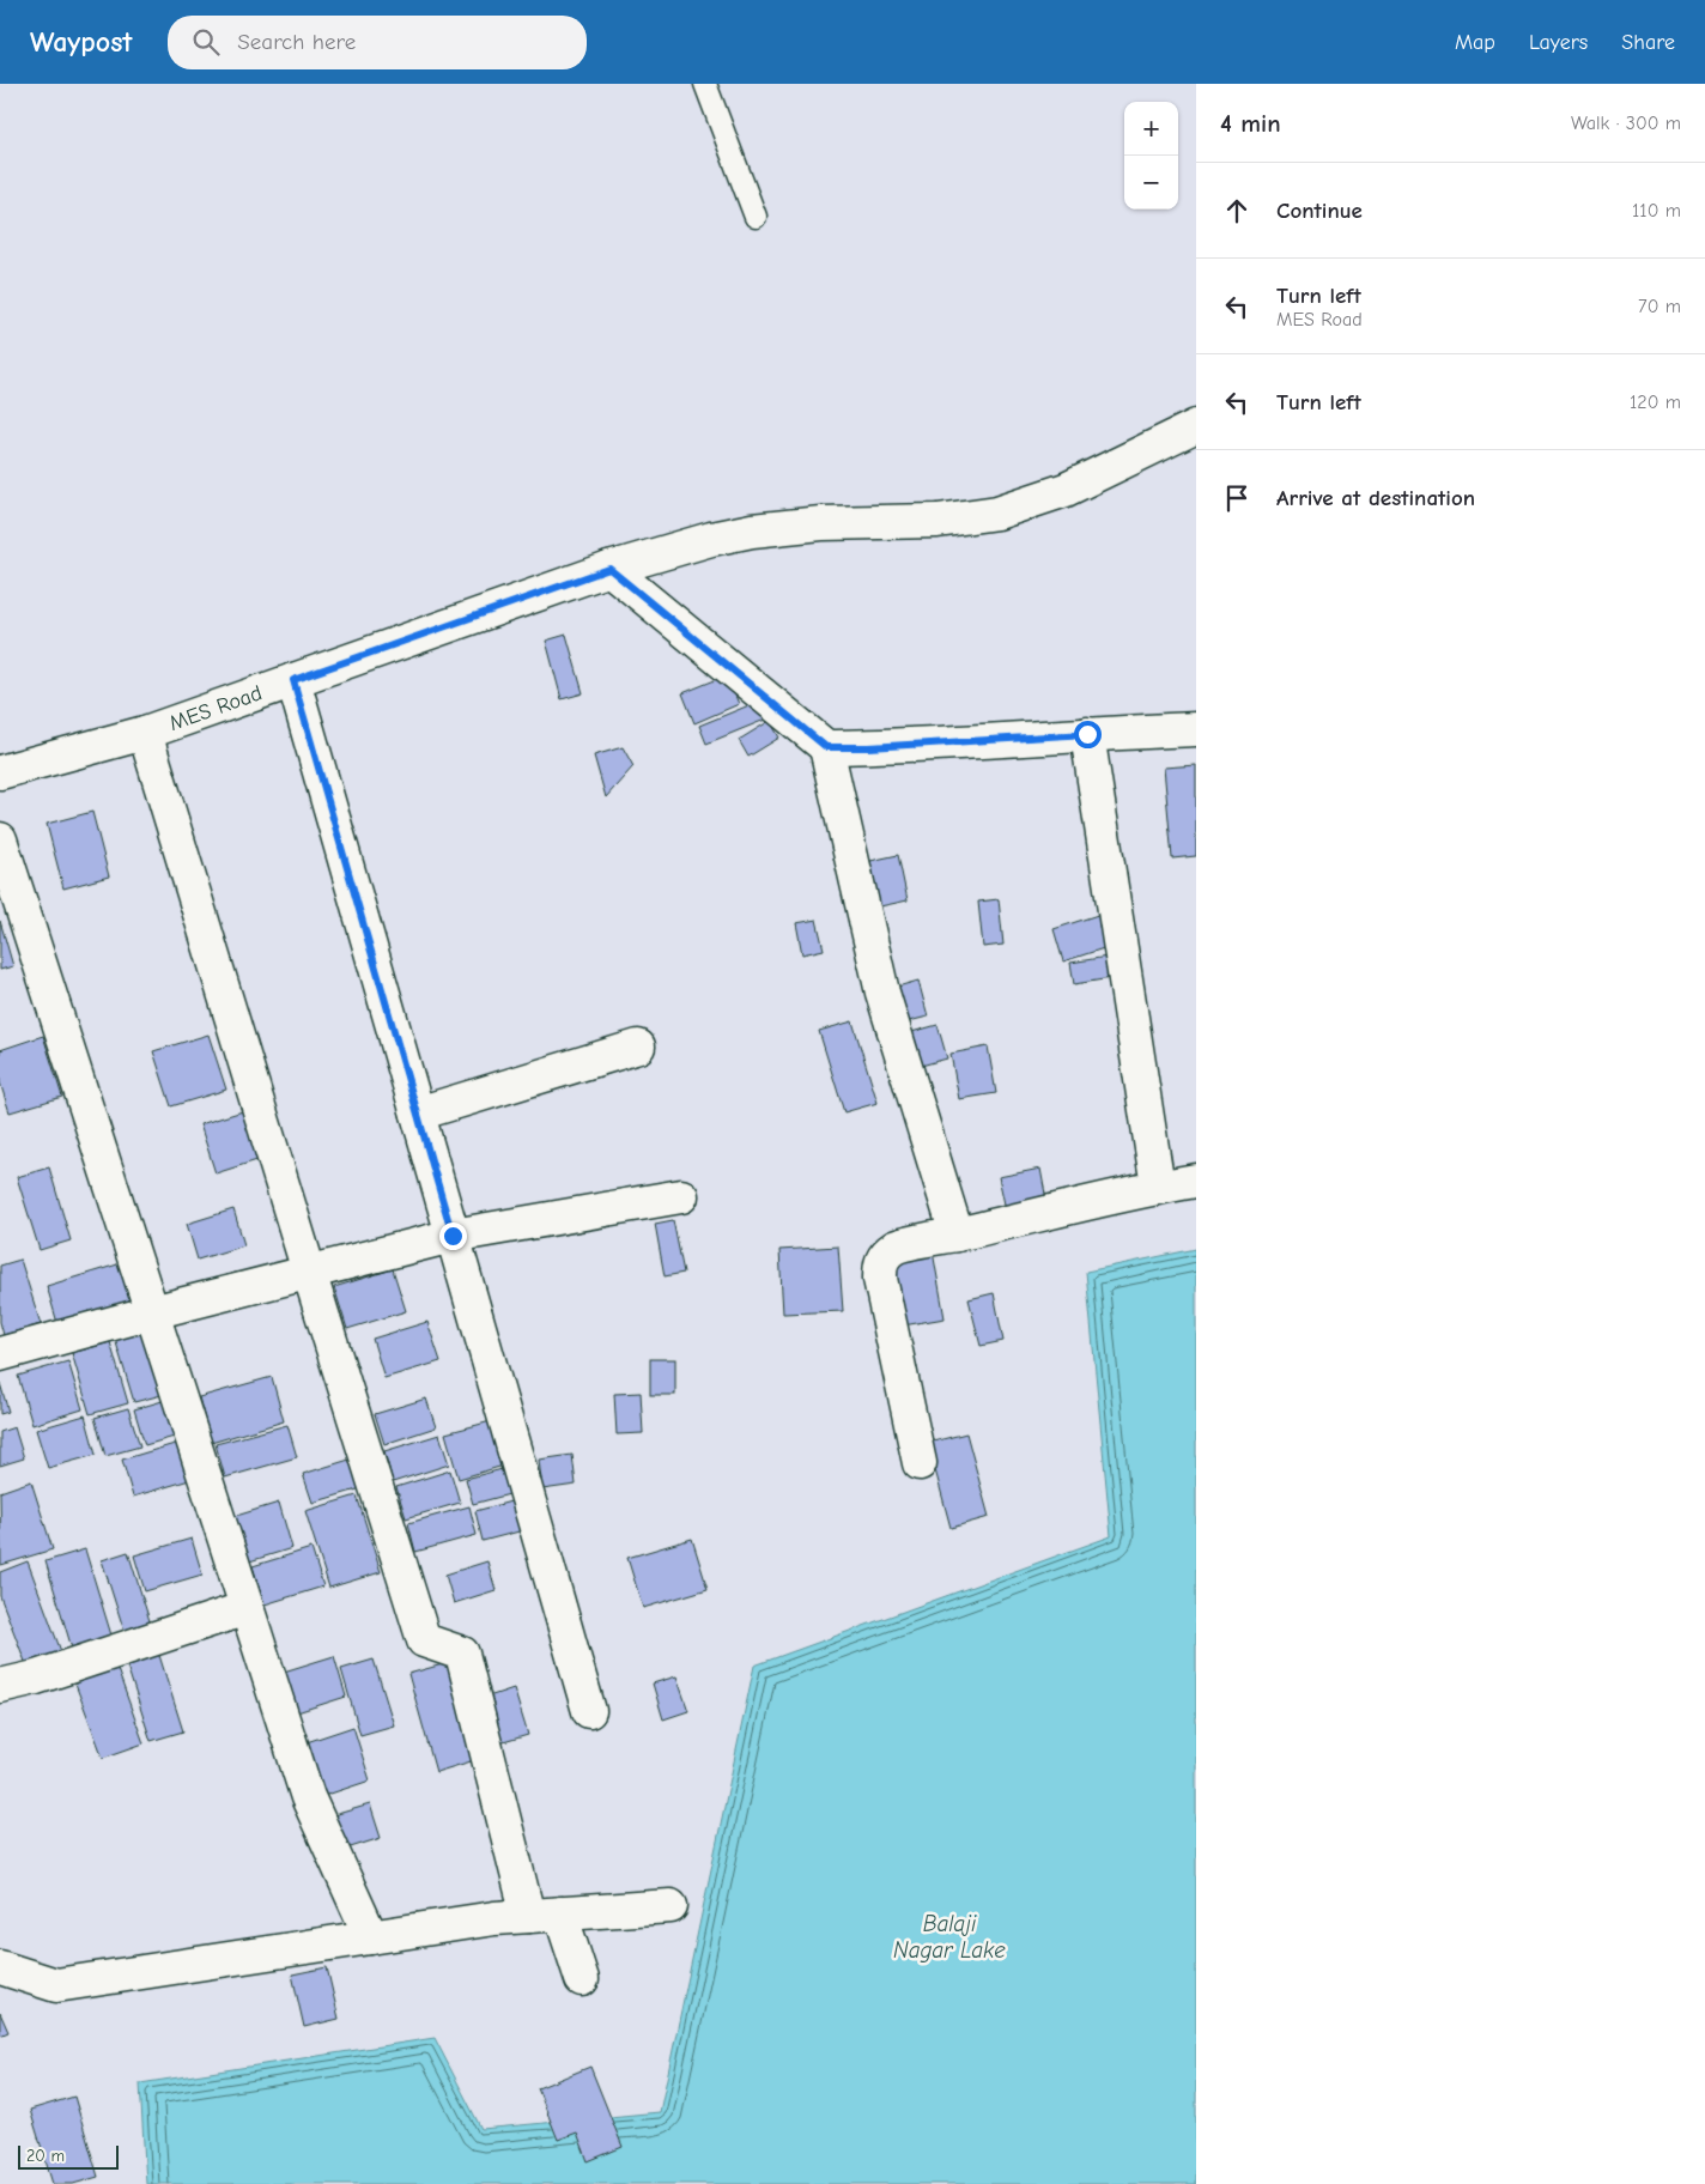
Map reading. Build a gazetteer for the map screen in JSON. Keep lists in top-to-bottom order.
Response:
{
  "streets": {
    "street": ["MES Road"]
  },
  "water": ["Balaji Nagar Lake"],
  "scale_bar": "20 m",
  "page": {
    "header": "Waypost",
    "search": "Search here",
    "nav": ["Map", "Layers", "Share"],
    "heading": ["4 min", "Walk · 300 m"],
    "map_buttons": ["+", "−"],
    "list": [
      ["Continue", "110 m"],
      ["Turn left", "MES Road", "70 m"],
      ["Turn left", "120 m"],
      "Arrive at destination"
    ],
    "scale": "20 m"
  }
}
